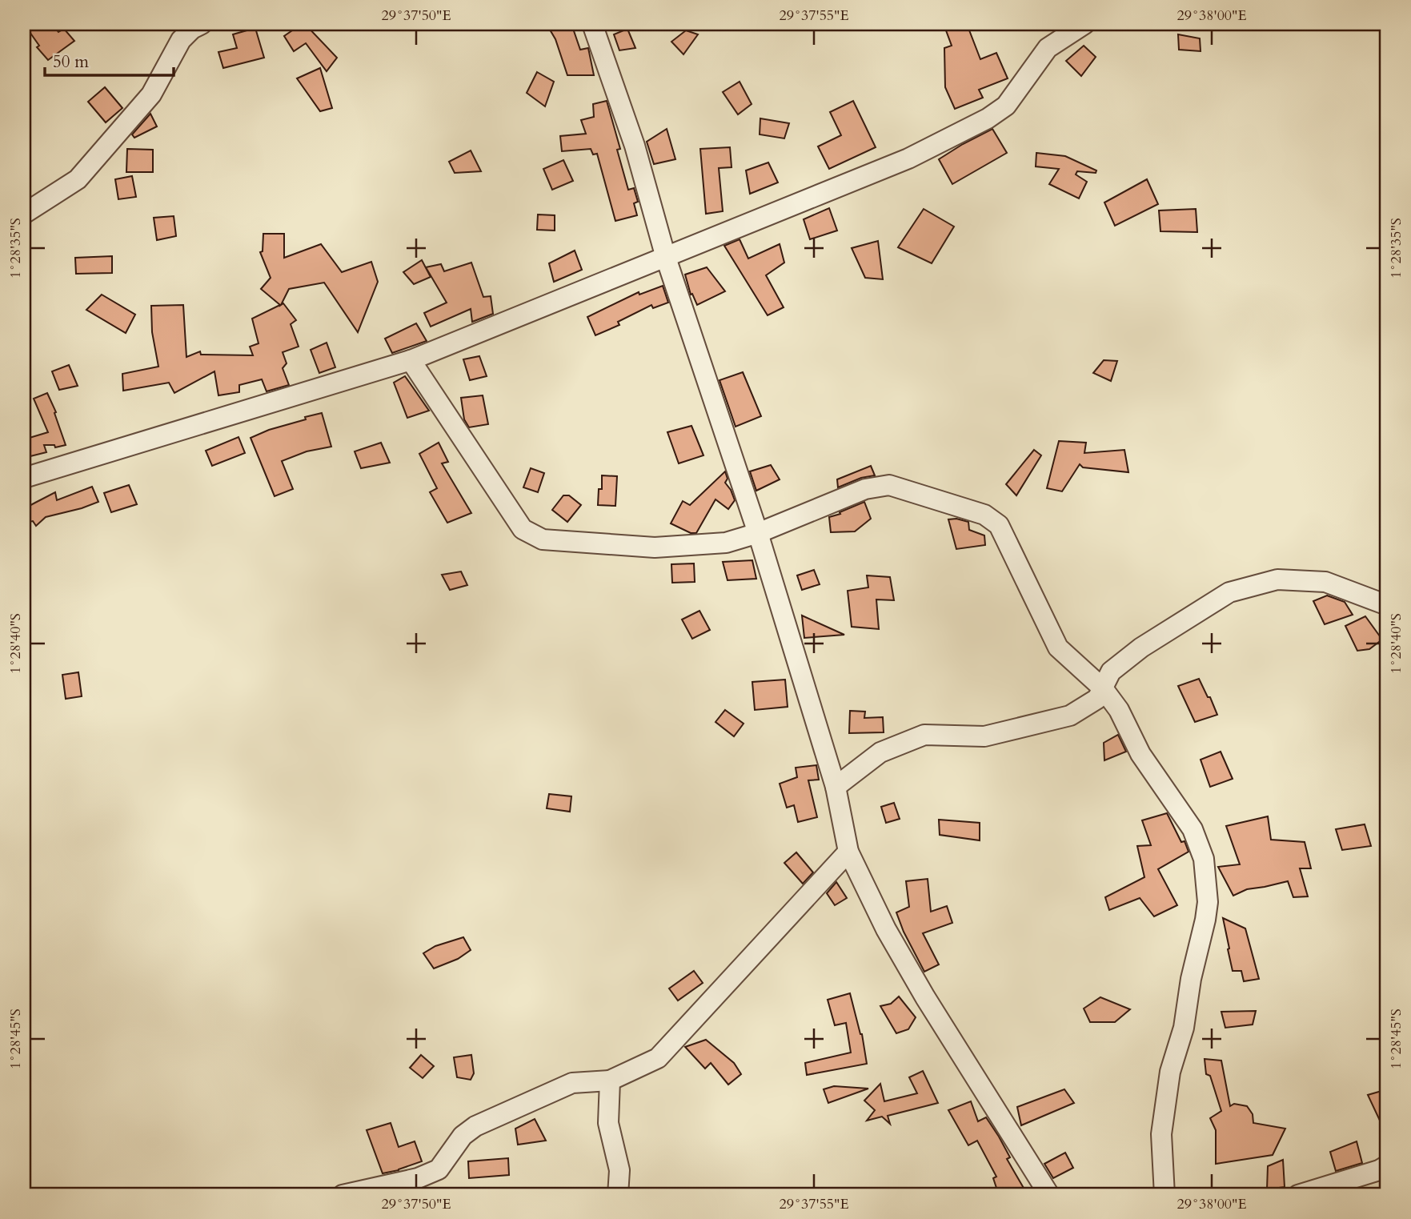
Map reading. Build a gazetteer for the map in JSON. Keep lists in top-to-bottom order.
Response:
{
  "scale_bar": "50 m",
  "coordinates": [
    "29°37'50\"E",
    "29°37'55\"E",
    "29°38'00\"E",
    "1°28'35\"S",
    "1°28'40\"S",
    "1°28'45\"S"
  ]
}
